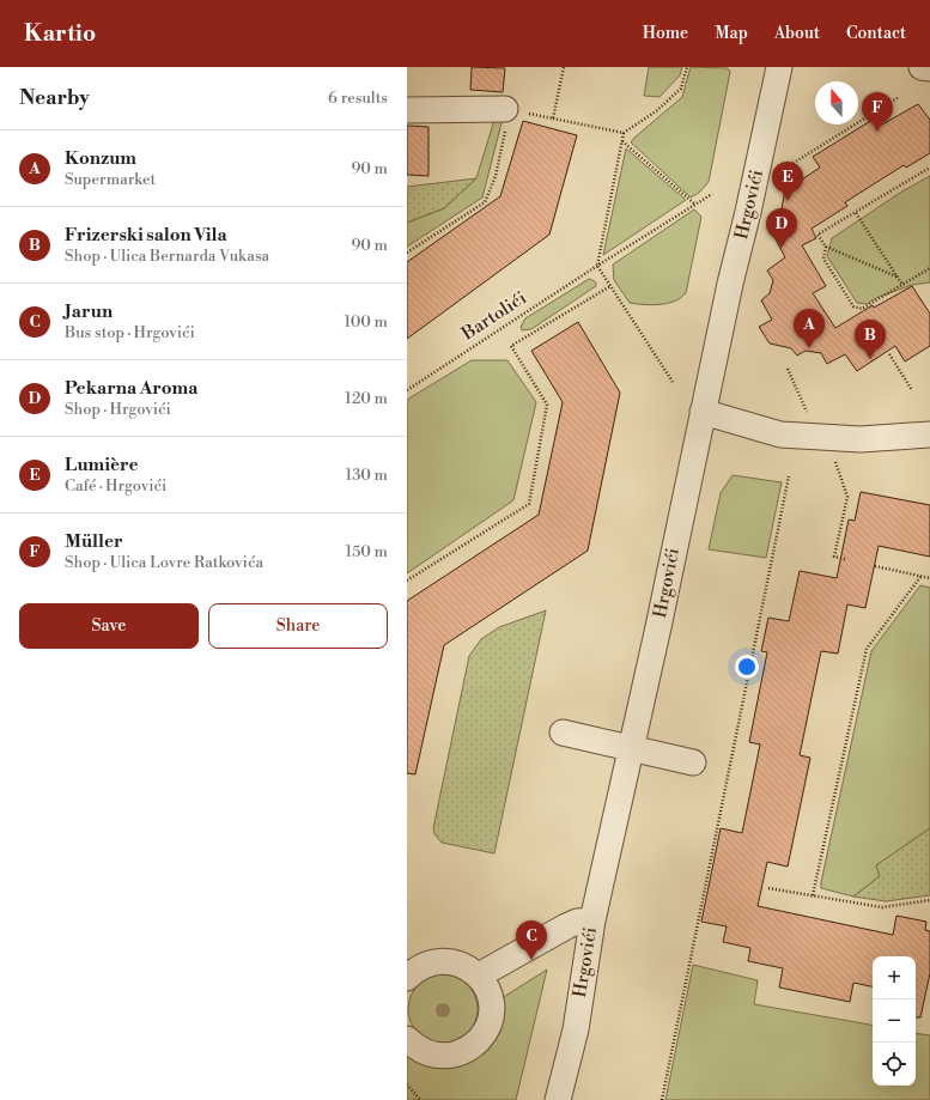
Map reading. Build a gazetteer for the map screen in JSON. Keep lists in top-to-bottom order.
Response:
{
  "streets": {
    "street": ["Hrgovići"],
    "path": ["Bartolići"]
  },
  "north": "top",
  "page": {
    "header": "Kartio",
    "nav": [
      "Home",
      "Map",
      "About",
      "Contact"
    ],
    "heading": ["Nearby", "6 results"],
    "pins": [
      "F",
      "E",
      "D",
      "A",
      "B",
      "C"
    ],
    "list": [
      {
        "mark": "A",
        "name": "Konzum",
        "note": "Supermarket",
        "value": "90 m"
      },
      {
        "mark": "B",
        "name": "Frizerski salon Vila",
        "note": "Shop · Ulica Bernarda Vukasa",
        "value": "90 m"
      },
      {
        "mark": "C",
        "name": "Jarun",
        "note": "Bus stop · Hrgovići",
        "value": "100 m"
      },
      {
        "mark": "D",
        "name": "Pekarna Aroma",
        "note": "Shop · Hrgovići",
        "value": "120 m"
      },
      {
        "mark": "E",
        "name": "Lumière",
        "note": "Café · Hrgovići",
        "value": "130 m"
      },
      {
        "mark": "F",
        "name": "Müller",
        "note": "Shop · Ulica Lovre Ratkovića",
        "value": "150 m"
      }
    ],
    "buttons": ["Save", "Share"],
    "map_buttons": ["+", "−"]
  }
}
